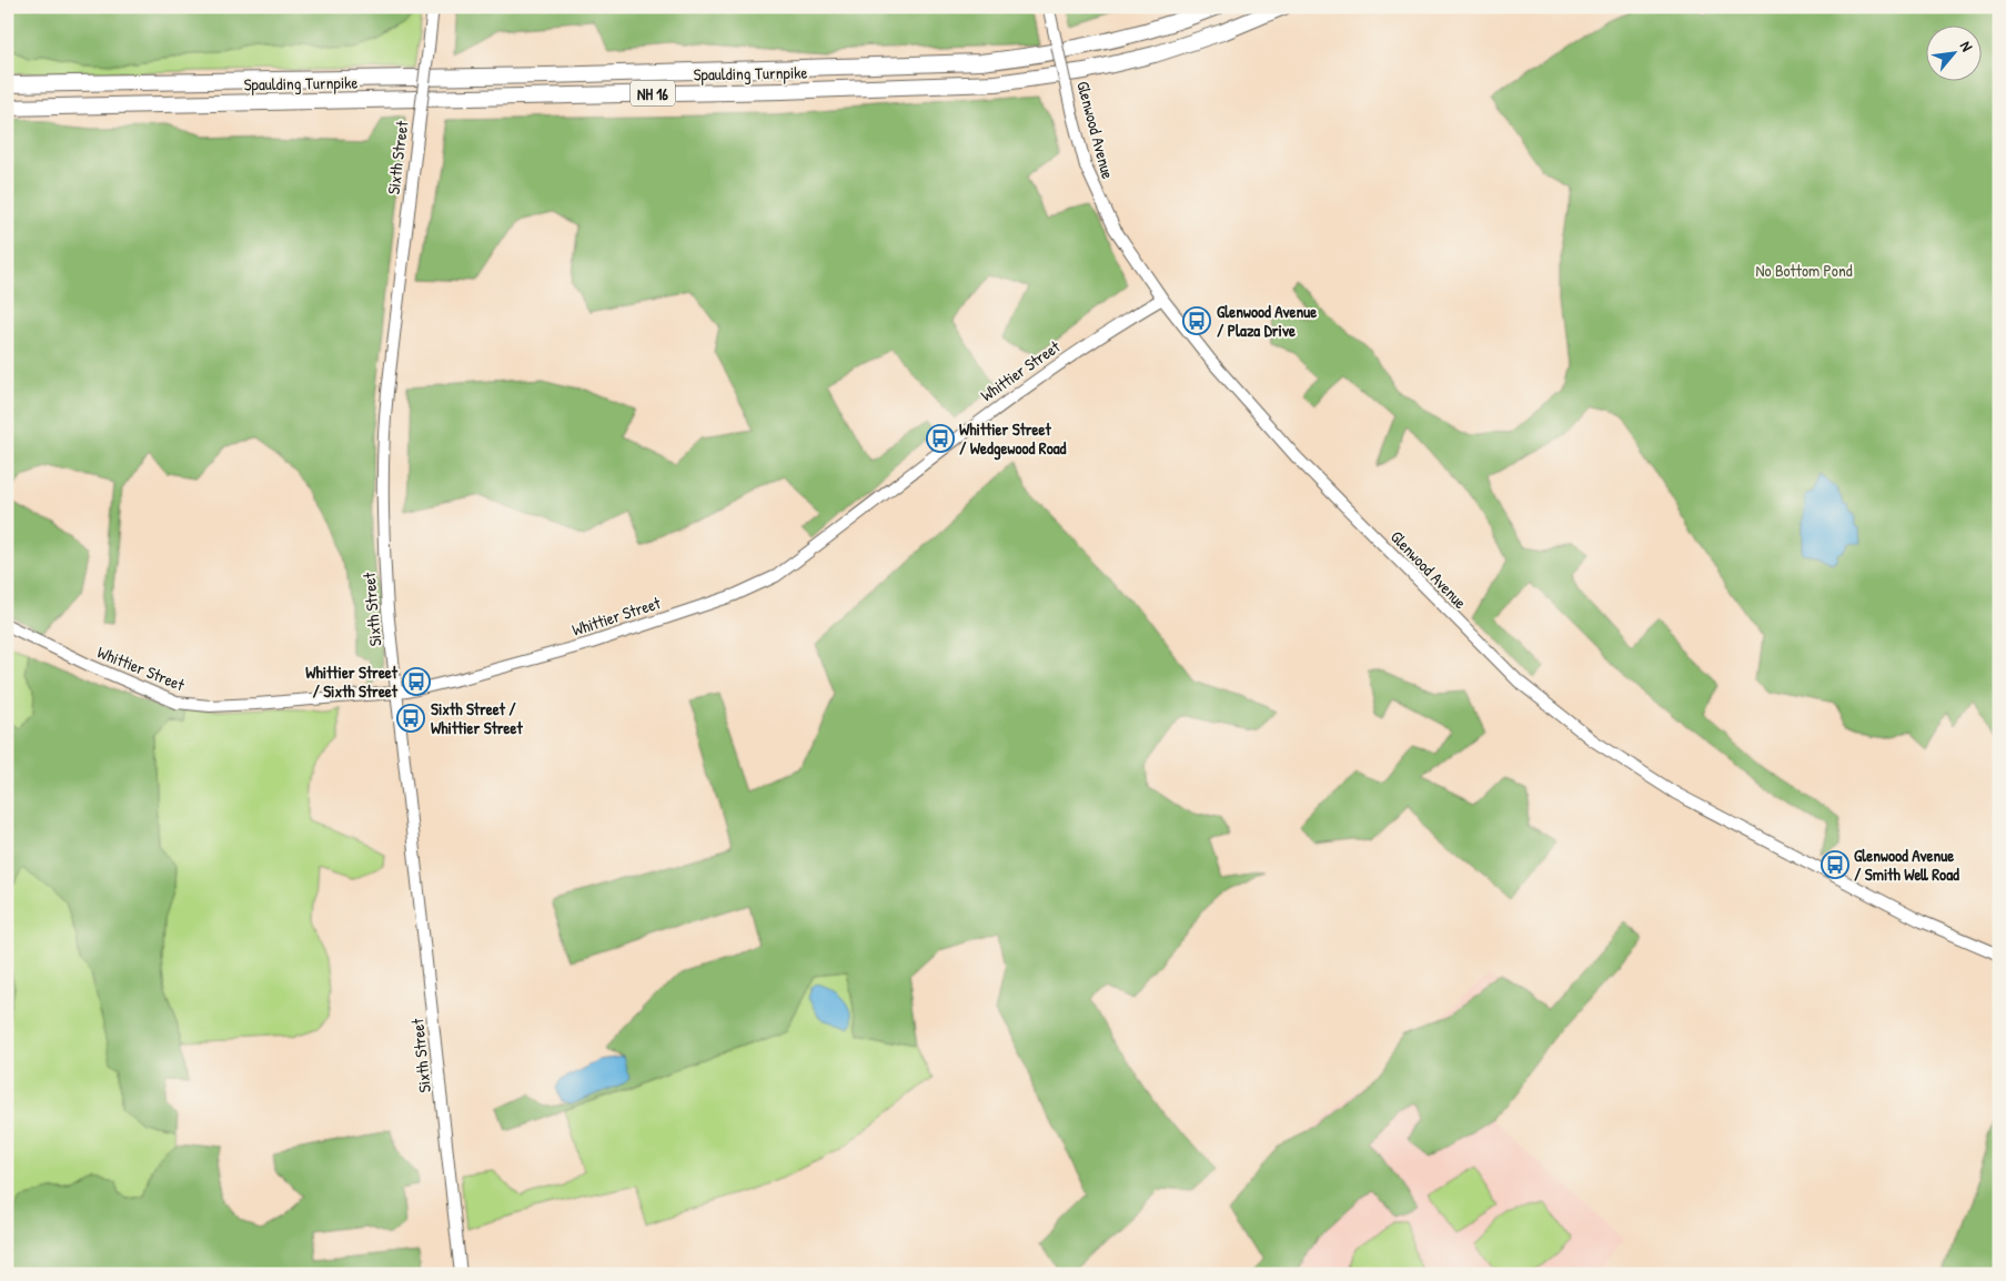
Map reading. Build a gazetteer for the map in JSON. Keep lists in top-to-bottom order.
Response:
{
  "streets": {
    "highway": ["Spaulding Turnpike", "NH 16"],
    "street": ["Glenwood Avenue", "Sixth Street", "Whittier Street"]
  },
  "crossings": [
    ["Glenwood Avenue", "Whittier Street"],
    ["Sixth Street", "Whittier Street"]
  ],
  "parks": ["No Bottom Pond"],
  "places": {
    "bus stop": [
      "Glenwood Avenue / Plaza Drive",
      "Whittier Street / Wedgewood Road",
      "Whittier Street / Sixth Street",
      "Sixth Street / Whittier Street",
      "Glenwood Avenue / Smith Well Road"
    ]
  },
  "north": "top right"
}
